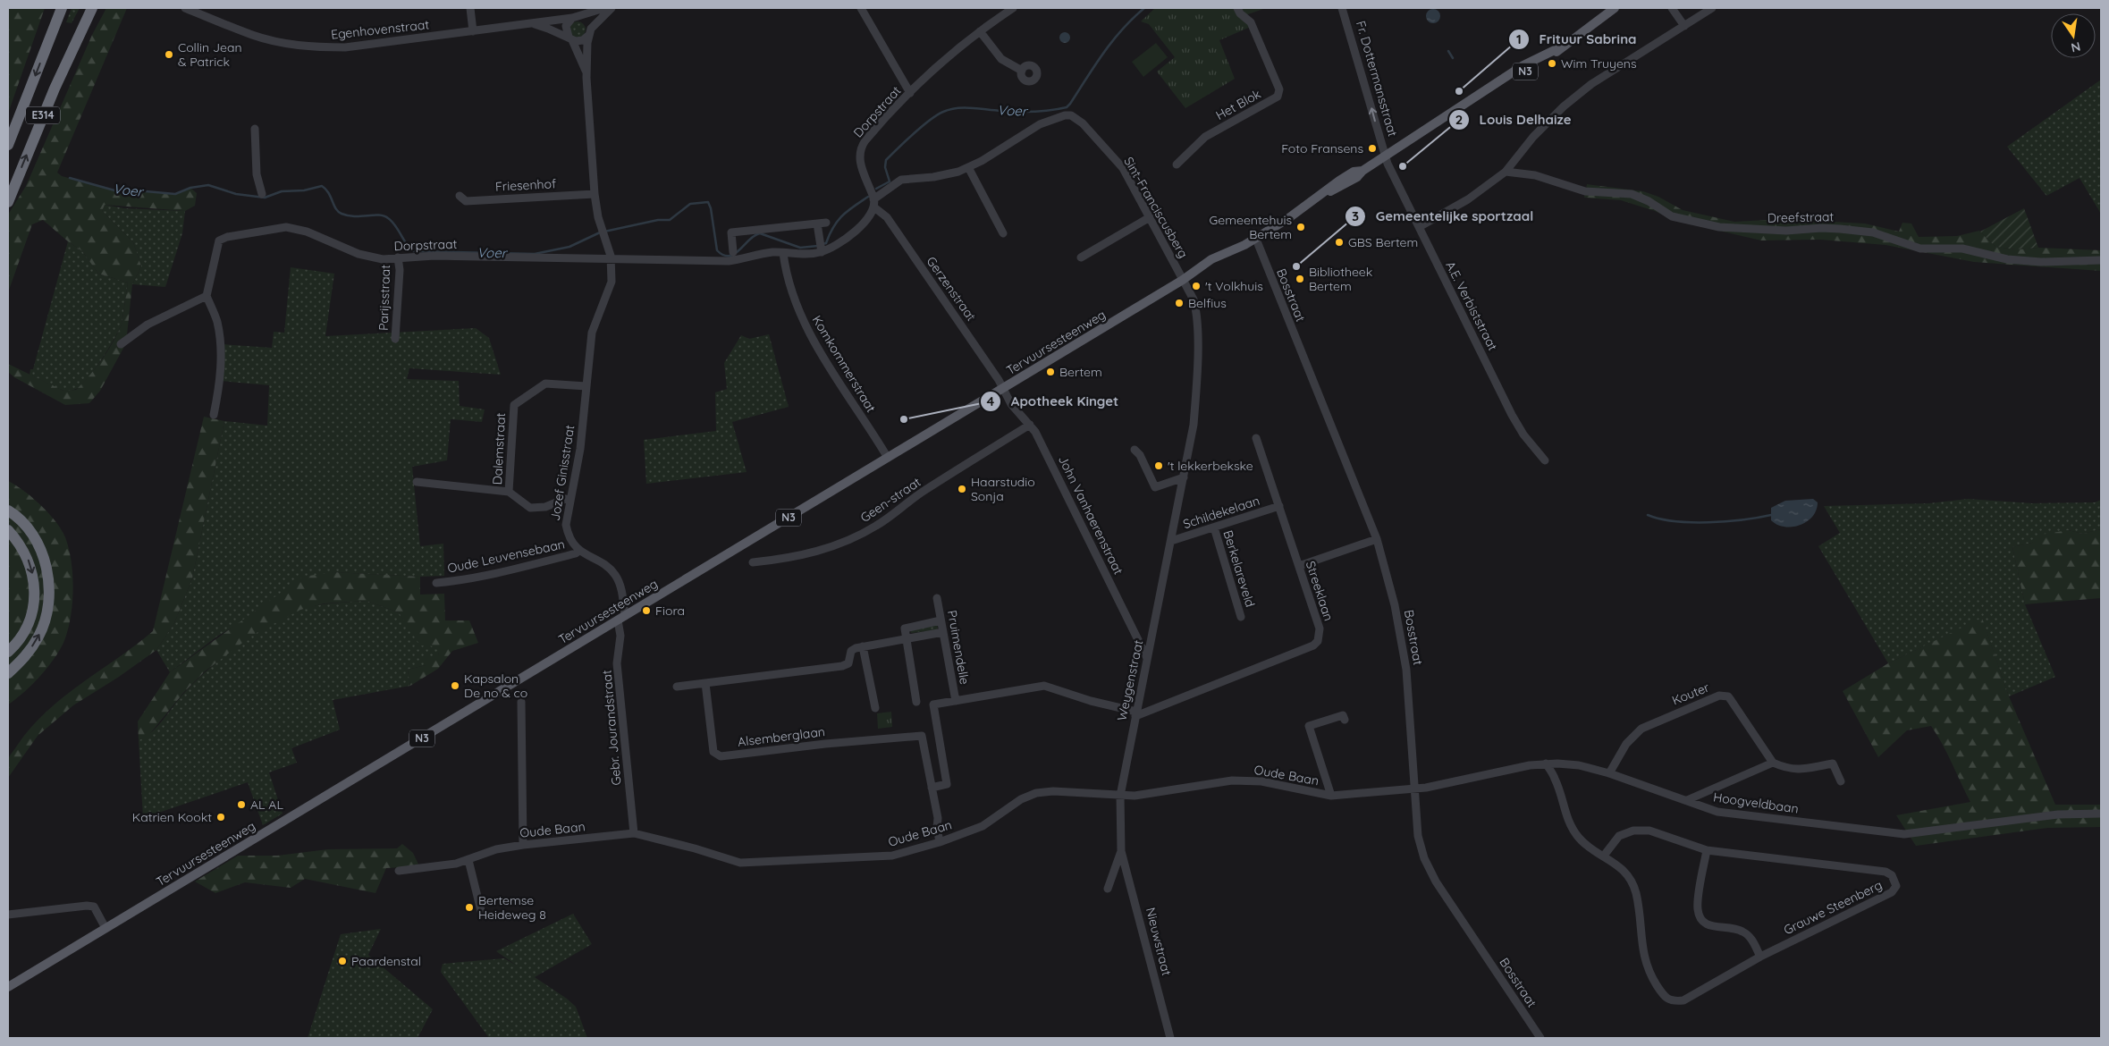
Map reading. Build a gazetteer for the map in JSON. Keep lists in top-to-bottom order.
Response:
{
  "streets": {
    "highway": ["E314"],
    "main road": ["N3", "Tervuursesteenweg"],
    "street": [
      "Egenhovenstraat",
      "Fr. Dottermansstraat",
      "Het Blok",
      "Dorpstraat",
      "Friesenhof",
      "Sint-Franciscusberg",
      "Dreefstraat",
      "Gerzenstraat",
      "Bosstraat",
      "Parijsstraat",
      "A.E. Verbiststraat",
      "Komkommerstraat",
      "Dalemstraat",
      "Jozef Ginisstraat",
      "Geen-straat",
      "Schildekelaan",
      "John Vanhaerenstraat",
      "Oude Leuvensebaan",
      "Berkelareveld",
      "Streeklaan",
      "Pruimendelle",
      "Weygenstraat",
      "Kouter",
      "Gebr. Jourandstraat",
      "Alsemberglaan",
      "Oude Baan",
      "Hoogveldbaan",
      "Grauwe Steenberg",
      "Nieuwstraat"
    ]
  },
  "crossings": [
    ["Fr. Dottermansstraat", "A.E. Verbiststraat"],
    ["Fr. Dottermansstraat", "Tervuursesteenweg"],
    ["Dorpstraat", "Sint-Franciscusberg"],
    ["Dorpstraat", "Gerzenstraat"],
    ["Dorpstraat", "Parijsstraat"],
    ["Dorpstraat", "Komkommerstraat"],
    ["Dorpstraat", "Jozef Ginisstraat"],
    ["Sint-Franciscusberg", "Gerzenstraat"],
    ["Sint-Franciscusberg", "Tervuursesteenweg"],
    ["Sint-Franciscusberg", "Weygenstraat"],
    ["Gerzenstraat", "Tervuursesteenweg"],
    ["Gerzenstraat", "John Vanhaerenstraat"],
    ["Bosstraat", "Tervuursesteenweg"],
    ["Bosstraat", "Oude Baan"],
    ["Bosstraat", "Hoogveldbaan"],
    ["A.E. Verbiststraat", "Tervuursesteenweg"],
    ["Tervuursesteenweg", "Komkommerstraat"],
    ["Tervuursesteenweg", "John Vanhaerenstraat"],
    ["Tervuursesteenweg", "Weygenstraat"],
    ["Tervuursesteenweg", "Gebr. Jourandstraat"],
    ["Dalemstraat", "Jozef Ginisstraat"],
    ["Jozef Ginisstraat", "Oude Leuvensebaan"],
    ["Geen-straat", "John Vanhaerenstraat"],
    ["Schildekelaan", "Berkelareveld"],
    ["Schildekelaan", "Streeklaan"],
    ["Schildekelaan", "Weygenstraat"],
    ["John Vanhaerenstraat", "Weygenstraat"],
    ["Streeklaan", "Weygenstraat"],
    ["Weygenstraat", "Oude Baan"],
    ["Weygenstraat", "Nieuwstraat"],
    ["Kouter", "Hoogveldbaan"],
    ["Gebr. Jourandstraat", "Oude Baan"],
    ["Oude Baan", "Hoogveldbaan"],
    ["Hoogveldbaan", "Grauwe Steenberg"]
  ],
  "one_way": ["Fr. Dottermansstraat"],
  "water": ["Voer"],
  "places": [
    "Collin Jean & Patrick",
    "Wim Truyens",
    "Frituur Sabrina",
    "Foto Fransens",
    "Louis Delhaize",
    "Gemeentehuis Bertem",
    "GBS Bertem",
    "Gemeentelijke sportzaal",
    "Bibliotheek Bertem",
    "'t Volkhuis",
    "Belfius",
    "Bertem",
    "Apotheek Kinget",
    "'t lekkerbekske",
    "Haarstudio Sonja",
    "Fiora",
    "Kapsalon De no & co",
    "AL AL",
    "Katrien Kookt",
    "Bertemse Heideweg 8",
    "Paardenstal"
  ],
  "north": "bottom"
}
